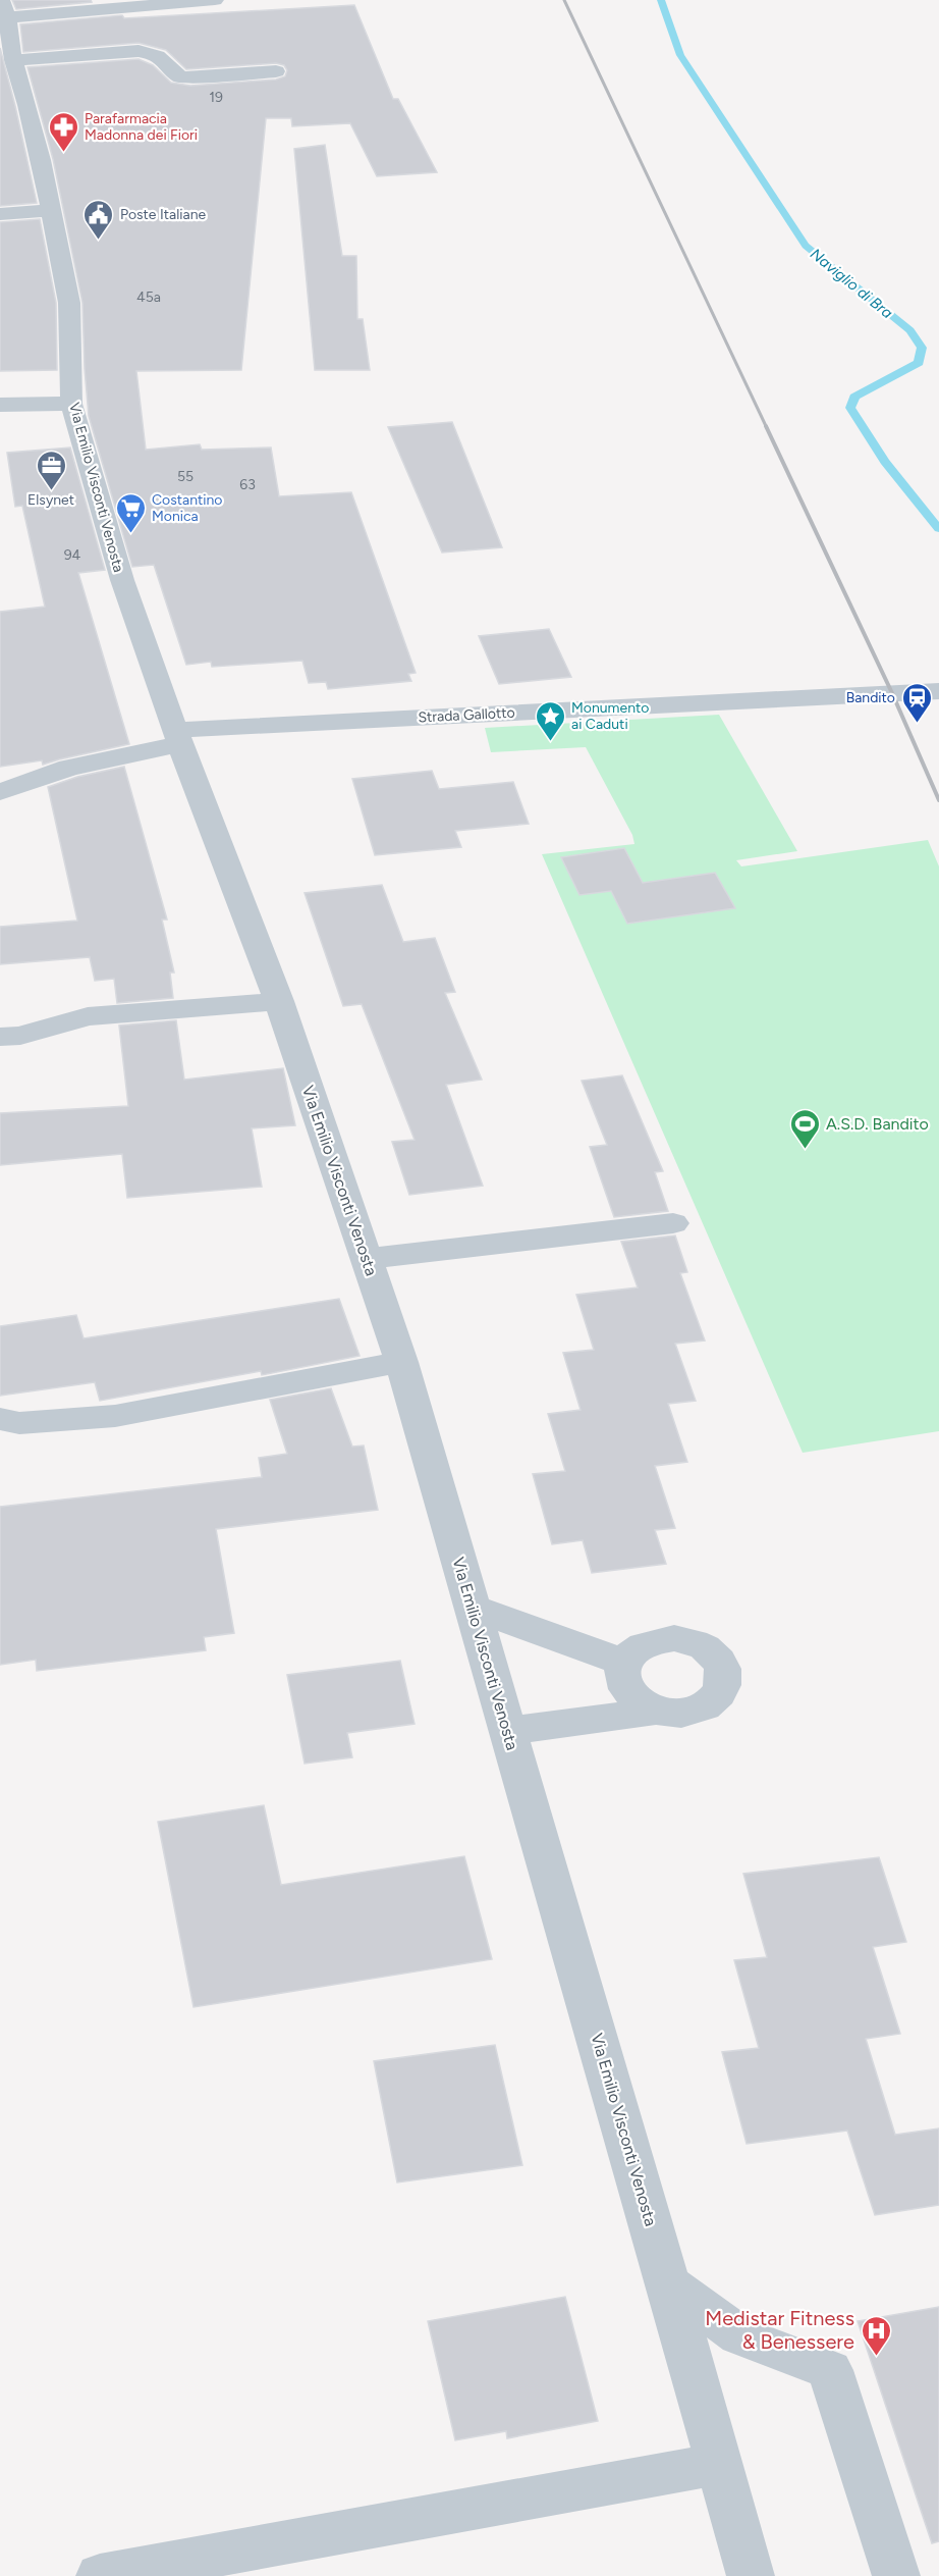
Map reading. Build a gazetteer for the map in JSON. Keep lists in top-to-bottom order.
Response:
{
  "streets": {
    "street": ["Via Emilio Visconti Venosta", "Strada Gallotto"]
  },
  "crossings": [
    ["Via Emilio Visconti Venosta", "Strada Gallotto"]
  ],
  "water": ["Naviglio di Bra"],
  "places": {
    "pharmacy": ["Parafarmacia Madonna dei Fiori"],
    "public building": ["Poste Italiane"],
    "office": ["Elsynet"],
    "supermarket": ["Costantino Monica"],
    "station": ["Bandito"],
    "place": ["Monumento ai Caduti"],
    "sports": ["A.S.D. Bandito"],
    "hospital": ["Medistar Fitness & Benessere"]
  },
  "house_numbers": [
    "19",
    "45a",
    "55",
    "63",
    "94"
  ]
}
